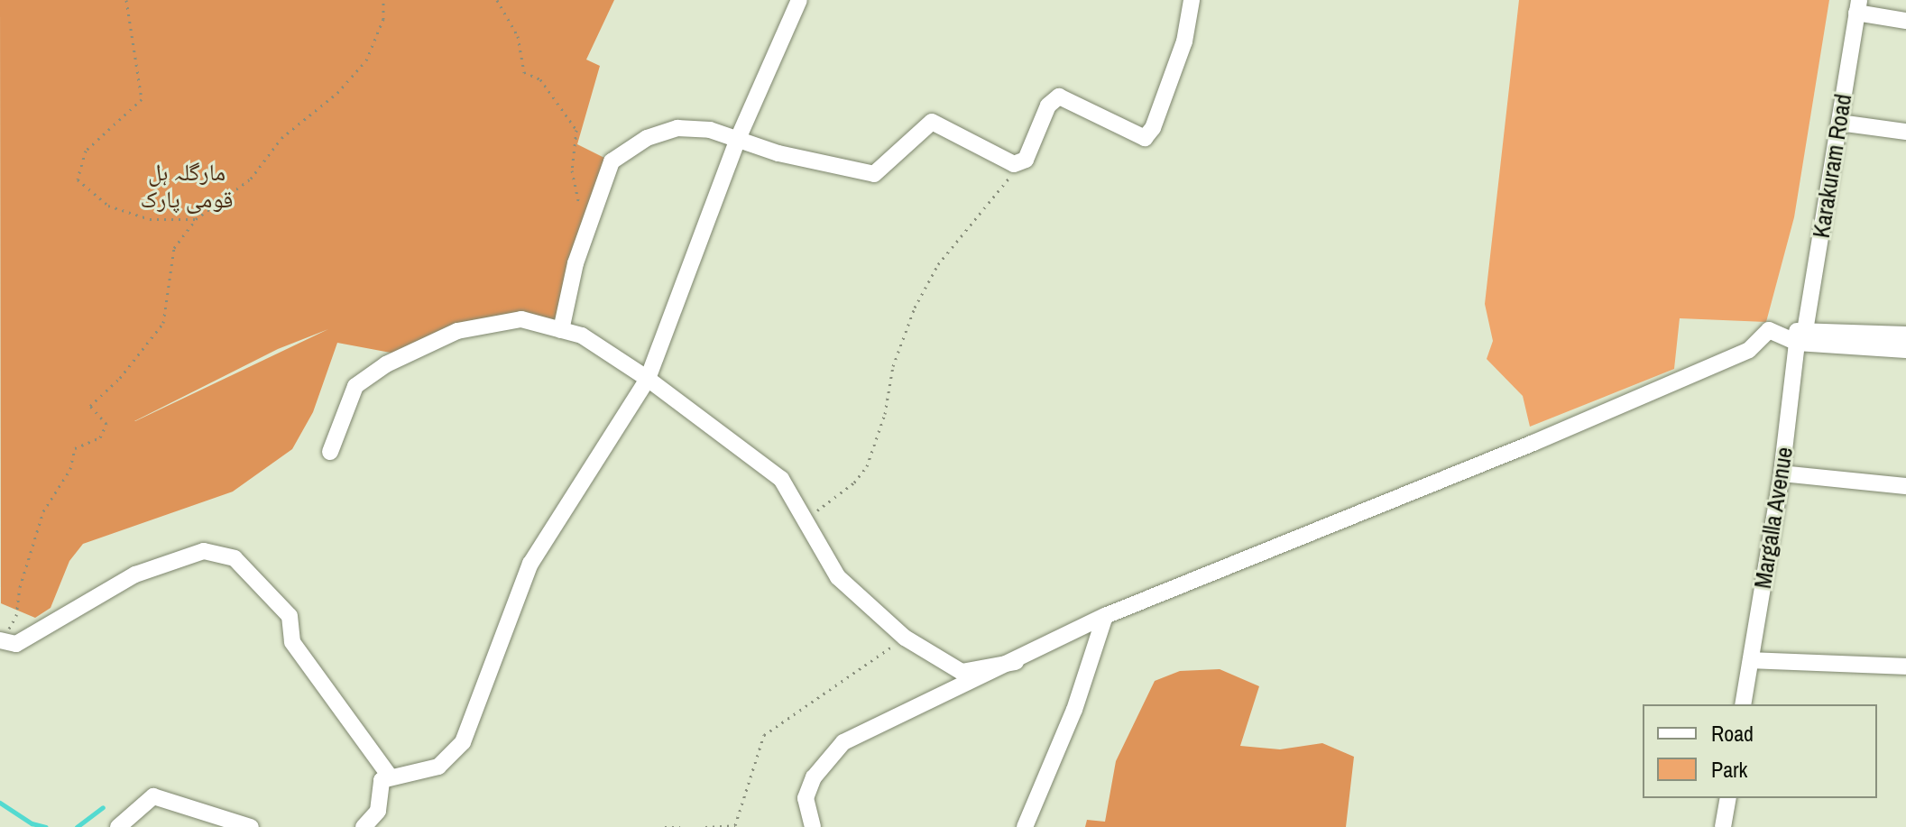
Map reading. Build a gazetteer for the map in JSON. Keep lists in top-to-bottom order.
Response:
{
  "streets": {
    "street": ["Karakuram Road", "Margalla Avenue"]
  },
  "crossings": [
    ["Karakuram Road", "Margalla Avenue"]
  ],
  "parks": ["مارگلہ ہل قومی پارک"],
  "legend": ["Road", "Park"]
}
